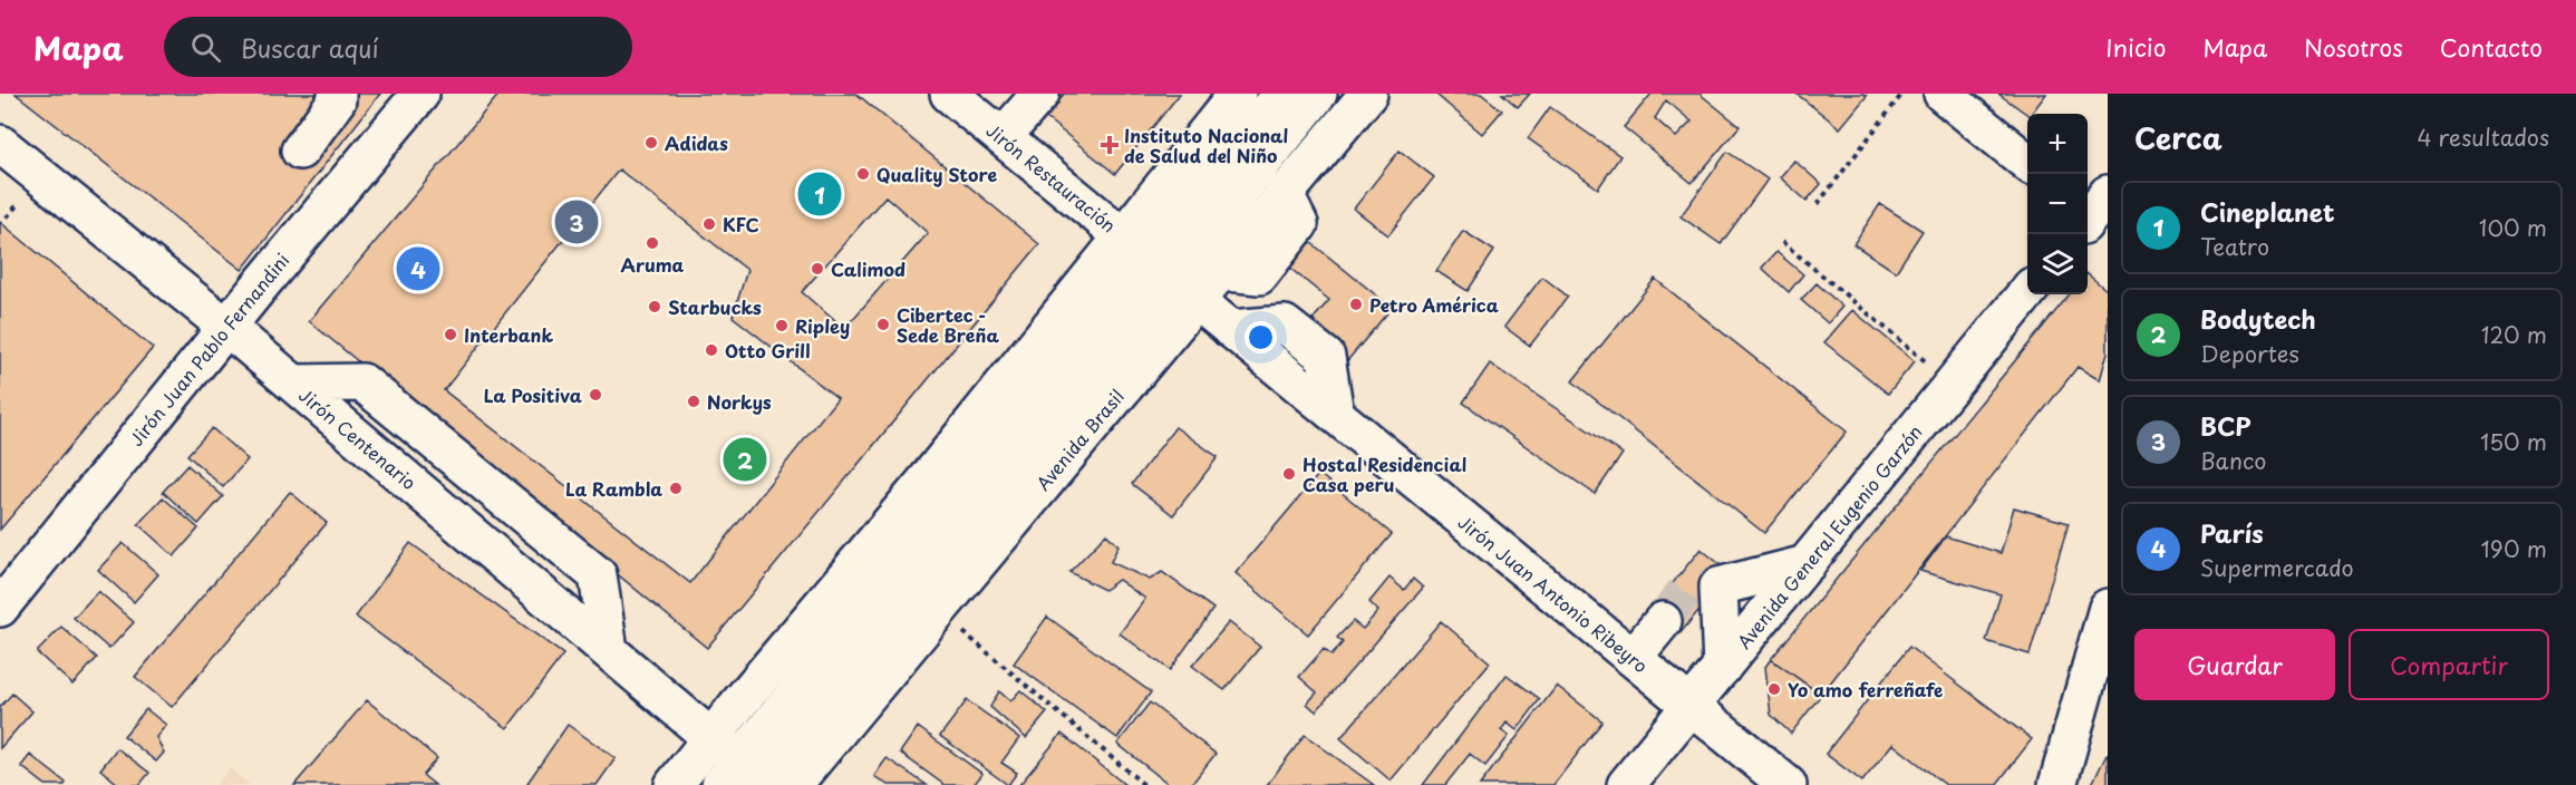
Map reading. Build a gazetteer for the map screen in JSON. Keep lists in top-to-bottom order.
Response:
{
  "streets": {
    "street": [
      "Jirón Restauración",
      "Jirón Juan Pablo Fernandini",
      "Jirón Centenario",
      "Avenida Brasil",
      "Avenida General Eugenio Garzón",
      "Jirón Juan Antonio Ribeyro"
    ]
  },
  "crossings": [
    ["Jirón Juan Pablo Fernandini", "Jirón Centenario"],
    ["Jirón Centenario", "Avenida Brasil"],
    ["Avenida Brasil", "Jirón Juan Antonio Ribeyro"],
    ["Avenida General Eugenio Garzón", "Jirón Juan Antonio Ribeyro"]
  ],
  "places": {
    "other": [
      "Adidas",
      "Quality Store",
      "KFC",
      "Aruma",
      "Calimod",
      "Petro América",
      "Starbucks",
      "Cibertec - Sede Breña",
      "Ripley",
      "Interbank",
      "Otto Grill",
      "La Positiva",
      "Norkys",
      "Hostal Residencial Casa peru",
      "La Rambla",
      "Yo amo ferreñafe"
    ],
    "health": ["Instituto Nacional de Salud del Niño"]
  },
  "page": {
    "header": "Mapa",
    "search": "Buscar aquí",
    "nav": [
      "Inicio",
      "Mapa",
      "Nosotros",
      "Contacto"
    ],
    "heading": ["Cerca", "4 resultados"],
    "map_buttons": ["+", "−"],
    "pins": [
      "1",
      "3",
      "4",
      "2"
    ],
    "list": [
      {
        "mark": "1",
        "name": "Cineplanet",
        "note": "Teatro",
        "value": "100 m"
      },
      {
        "mark": "2",
        "name": "Bodytech",
        "note": "Deportes",
        "value": "120 m"
      },
      {
        "mark": "3",
        "name": "BCP",
        "note": "Banco",
        "value": "150 m"
      },
      {
        "mark": "4",
        "name": "París",
        "note": "Supermercado",
        "value": "190 m"
      }
    ],
    "buttons": ["Guardar", "Compartir"]
  }
}
